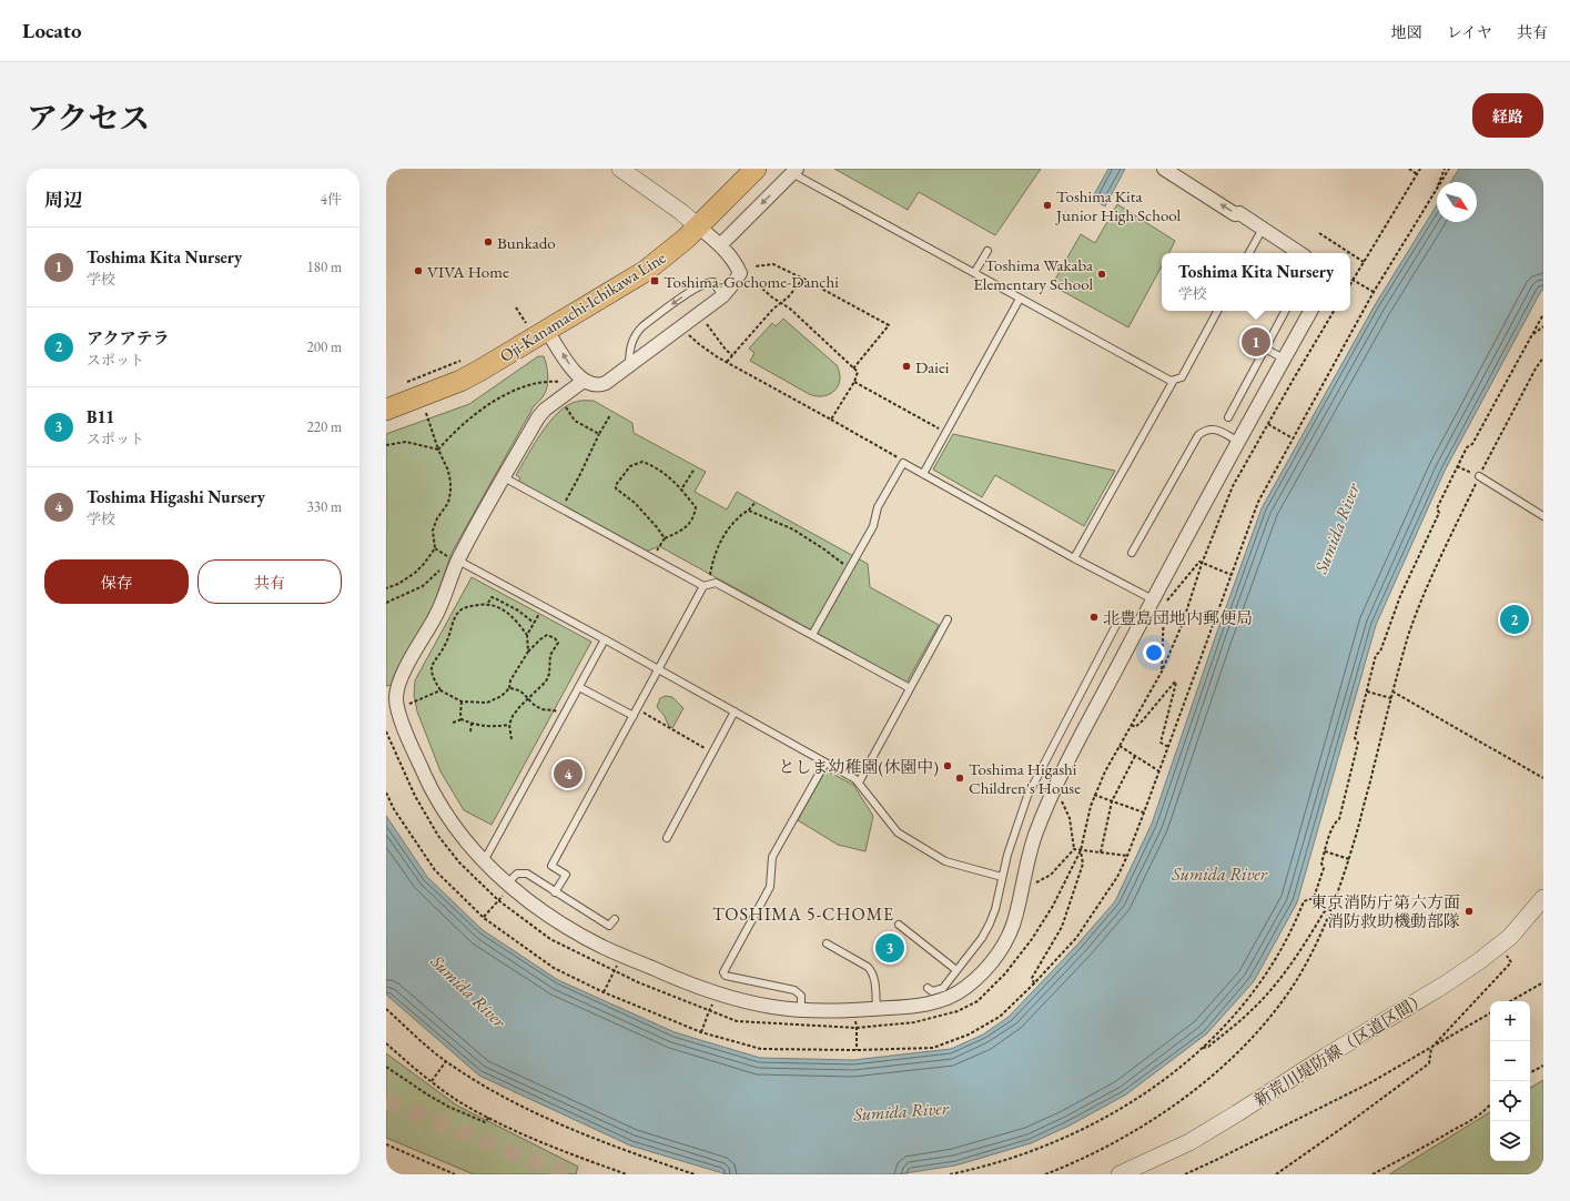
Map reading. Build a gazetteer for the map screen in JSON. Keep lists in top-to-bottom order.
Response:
{
  "streets": {
    "main road": ["Oji-Kanamachi-Ichikawa Line"],
    "street": ["新荒川堤防線（区道区間）"]
  },
  "districts": ["TOSHIMA 5-CHOME"],
  "water": ["Sumida River"],
  "places": {
    "other": [
      "Toshima Kita Junior High School",
      "Bunkado",
      "VIVA Home",
      "Toshima Wakaba Elementary School",
      "Daiei",
      "北豊島団地内郵便局",
      "としま幼稚園(休園中)",
      "Toshima Higashi Children's House",
      "東京消防庁第六方面 消防救助機動部隊"
    ],
    "transit": ["Toshima-Gochome-Danchi"]
  },
  "north": "bottom right",
  "page": {
    "header": "Locato",
    "nav": ["地図", "レイヤ", "共有"],
    "title": "アクセス",
    "buttons": [
      "経路",
      ["保存", "共有"]
    ],
    "heading": ["周辺", "4件"],
    "list": [
      {
        "mark": "1",
        "name": "Toshima Kita Nursery",
        "note": "学校",
        "value": "180 m"
      },
      {
        "mark": "2",
        "name": "アクアテラ",
        "note": "スポット",
        "value": "200 m"
      },
      {
        "mark": "3",
        "name": "B11",
        "note": "スポット",
        "value": "220 m"
      },
      {
        "mark": "4",
        "name": "Toshima Higashi Nursery",
        "note": "学校",
        "value": "330 m"
      }
    ],
    "popup": ["Toshima Kita Nursery", "学校"],
    "pins": [
      "1",
      "2",
      "4",
      "3"
    ],
    "map_buttons": ["+", "−"]
  }
}
